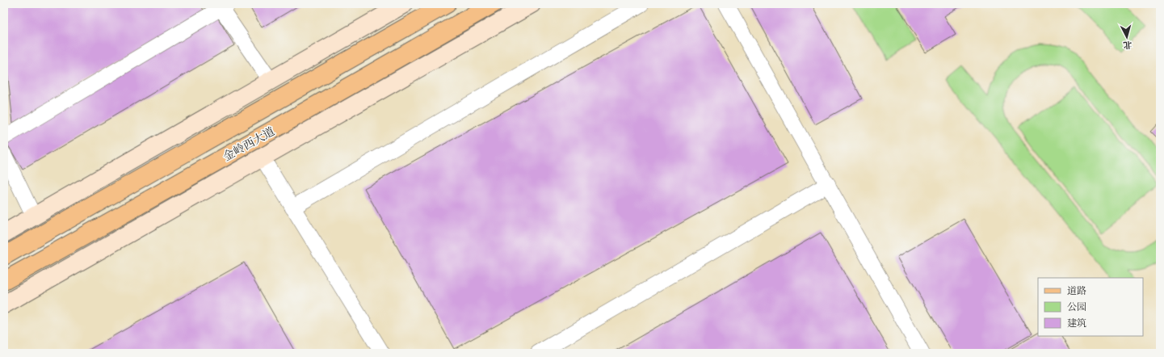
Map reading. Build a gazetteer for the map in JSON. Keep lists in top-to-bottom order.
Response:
{
  "streets": {
    "main road": ["金岭西大道"]
  },
  "legend": ["道路", "公园", "建筑"],
  "north": "bottom"
}
